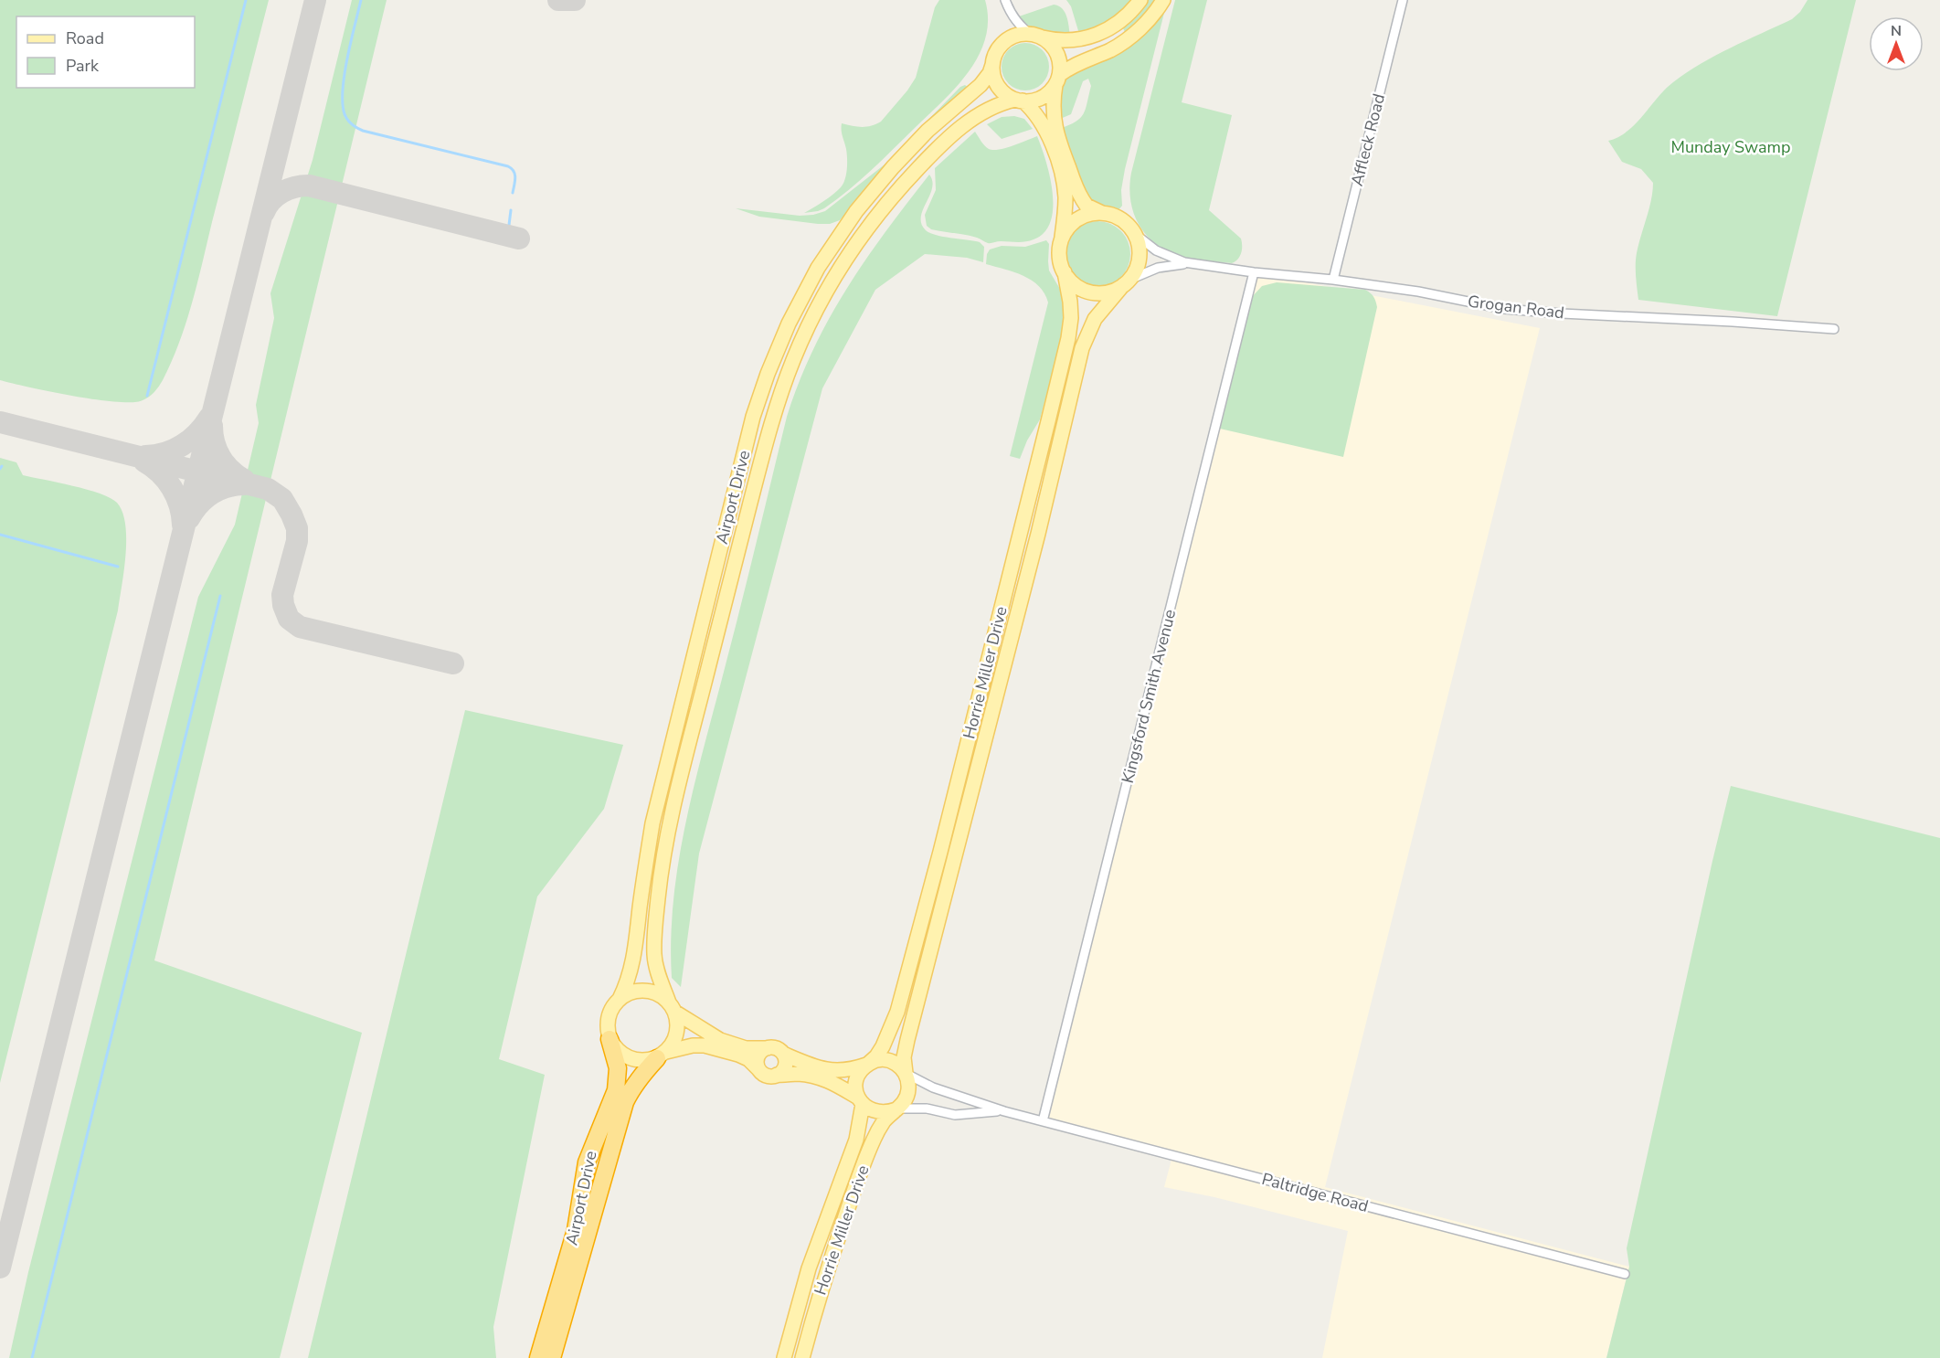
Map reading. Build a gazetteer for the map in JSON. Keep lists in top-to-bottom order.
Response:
{
  "streets": {
    "highway": ["Airport Drive"],
    "main road": ["Horrie Miller Drive"],
    "street": [
      "Affleck Road",
      "Grogan Road",
      "Kingsford Smith Avenue",
      "Paltridge Road"
    ]
  },
  "crossings": [
    ["Affleck Road", "Grogan Road"],
    ["Grogan Road", "Horrie Miller Drive"],
    ["Grogan Road", "Kingsford Smith Avenue"],
    ["Horrie Miller Drive", "Paltridge Road"],
    ["Kingsford Smith Avenue", "Paltridge Road"]
  ],
  "parks": ["Munday Swamp"],
  "legend": ["Road", "Park"],
  "north": "top"
}
